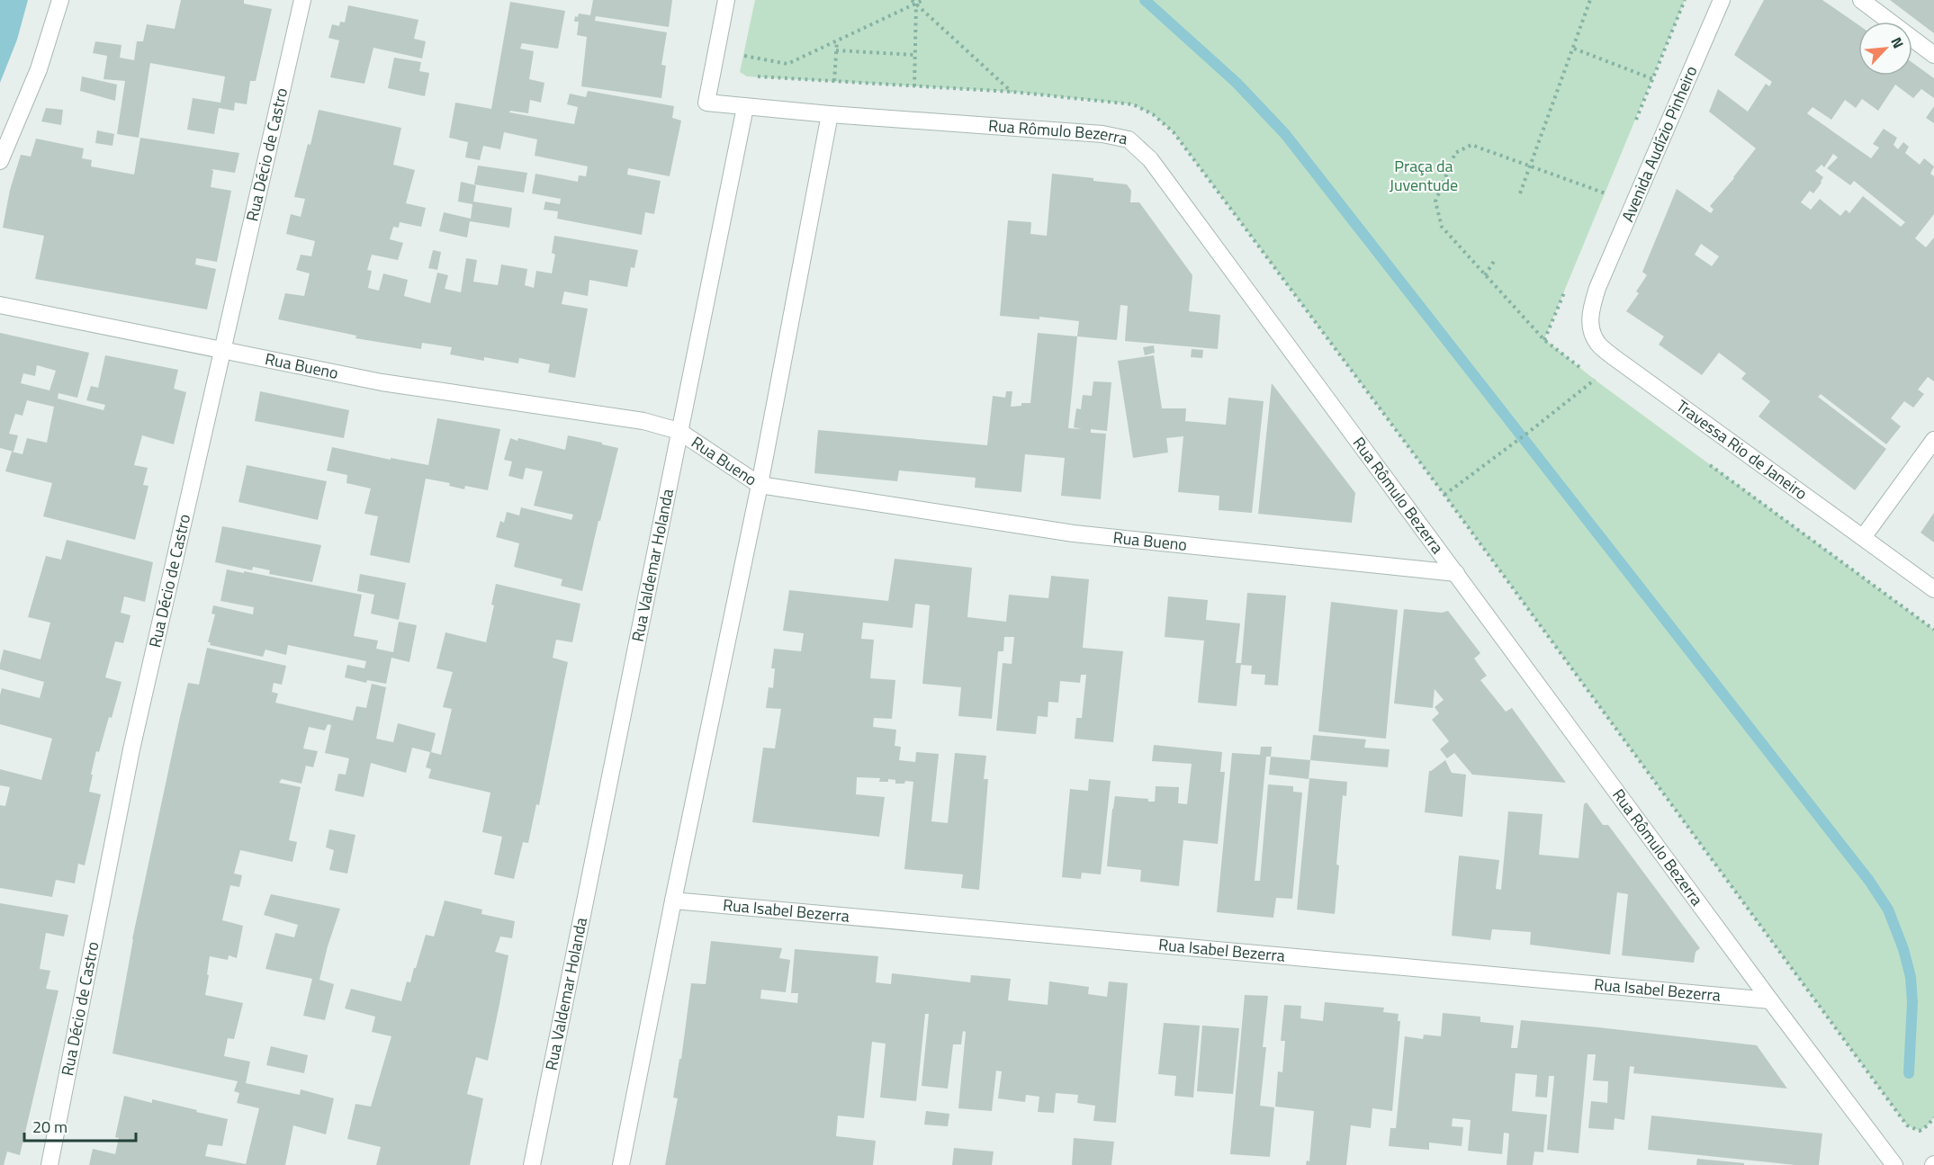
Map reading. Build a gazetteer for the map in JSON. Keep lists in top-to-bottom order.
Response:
{
  "streets": {
    "street": [
      "Rua Rômulo Bezerra",
      "Avenida Audízio Pinheiro",
      "Rua Décio de Castro",
      "Rua Bueno",
      "Travessa Rio de Janeiro",
      "Rua Valdemar Holanda",
      "Rua Isabel Bezerra"
    ]
  },
  "crossings": [
    ["Rua Rômulo Bezerra", "Rua Bueno"],
    ["Rua Rômulo Bezerra", "Rua Valdemar Holanda"],
    ["Rua Rômulo Bezerra", "Rua Isabel Bezerra"],
    ["Avenida Audízio Pinheiro", "Travessa Rio de Janeiro"],
    ["Rua Décio de Castro", "Rua Bueno"],
    ["Rua Bueno", "Rua Valdemar Holanda"]
  ],
  "parks": ["Praça da Juventude"],
  "scale_bar": "20 m",
  "north": "top right"
}
